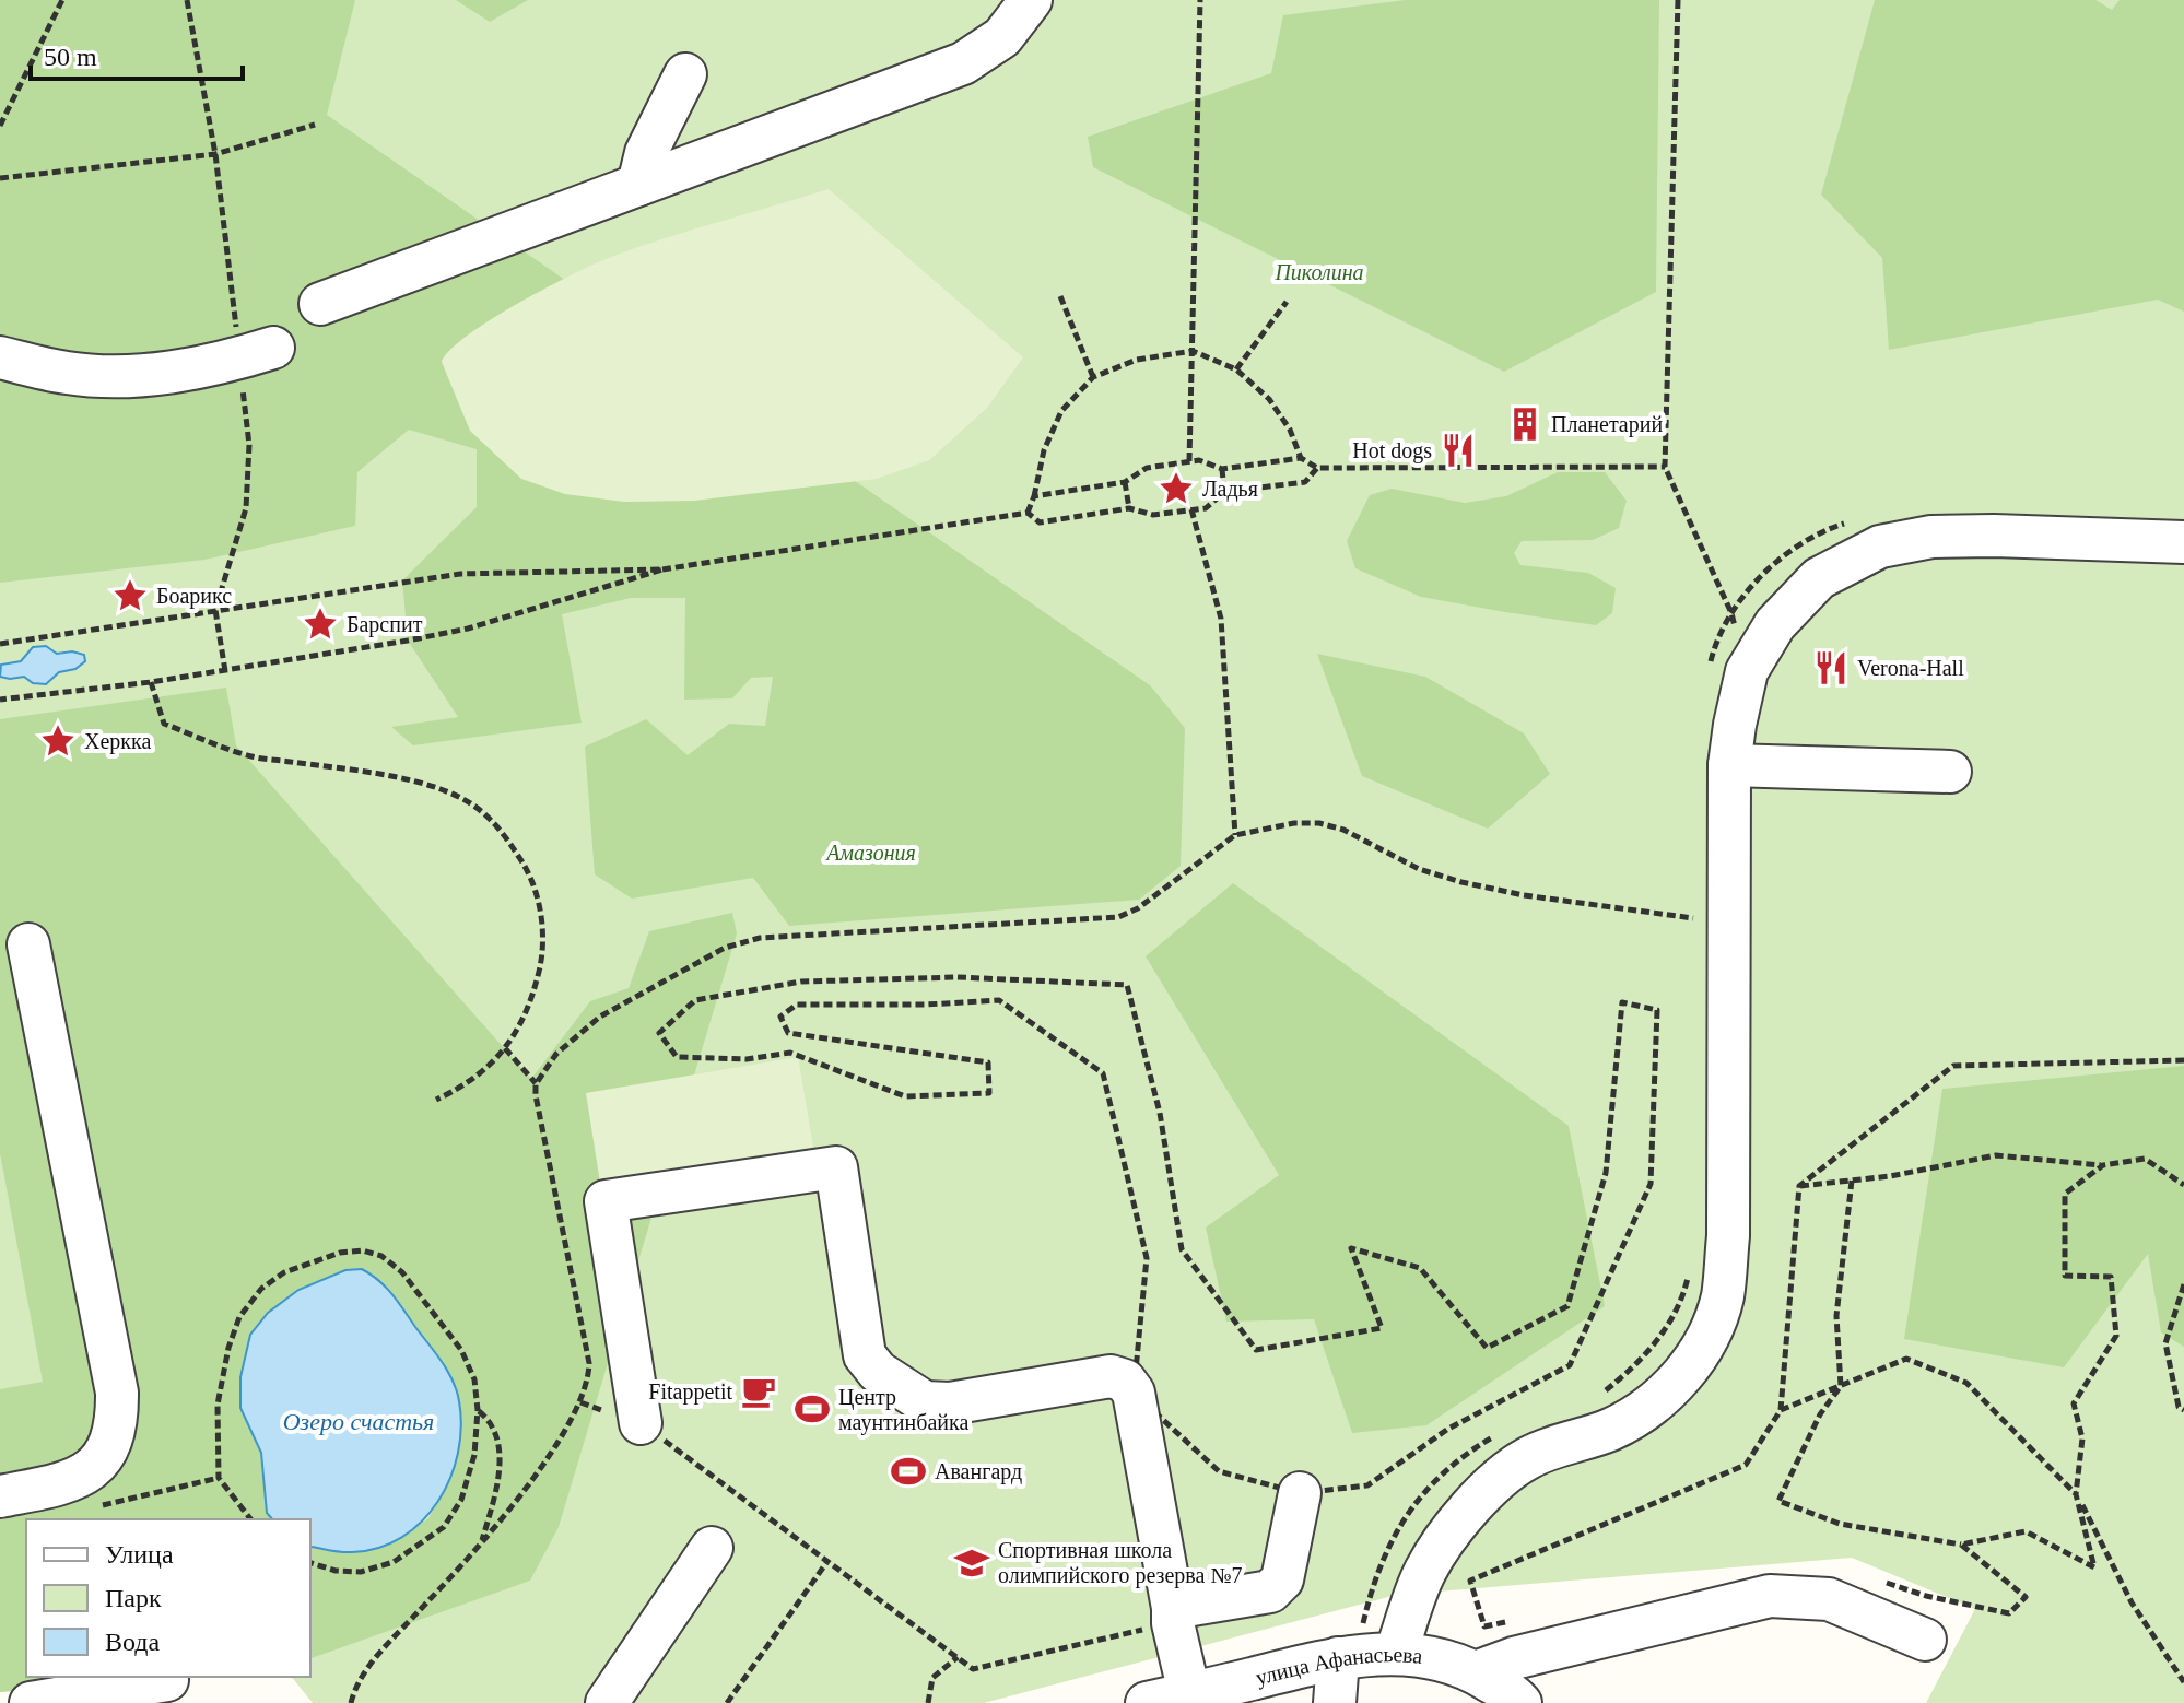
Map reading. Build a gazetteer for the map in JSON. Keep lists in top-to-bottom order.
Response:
{
  "streets": {
    "street": ["улица Афанасьева"]
  },
  "water": ["Озеро счастья"],
  "parks": ["Пиколина", "Амазония"],
  "places": {
    "building": ["Планетарий"],
    "restaurant": ["Hot dogs", "Verona-Hall"],
    "place": [
      "Ладья",
      "Боарикс",
      "Барспит",
      "Херкка"
    ],
    "cafe": ["Fitappetit"],
    "sports": ["Центр маунтинбайка", "Авангард"],
    "school or university": ["Спортивная школа олимпийского резерва №7"]
  },
  "legend": ["Улица", "Парк", "Вода"],
  "scale_bar": "50 m"
}
